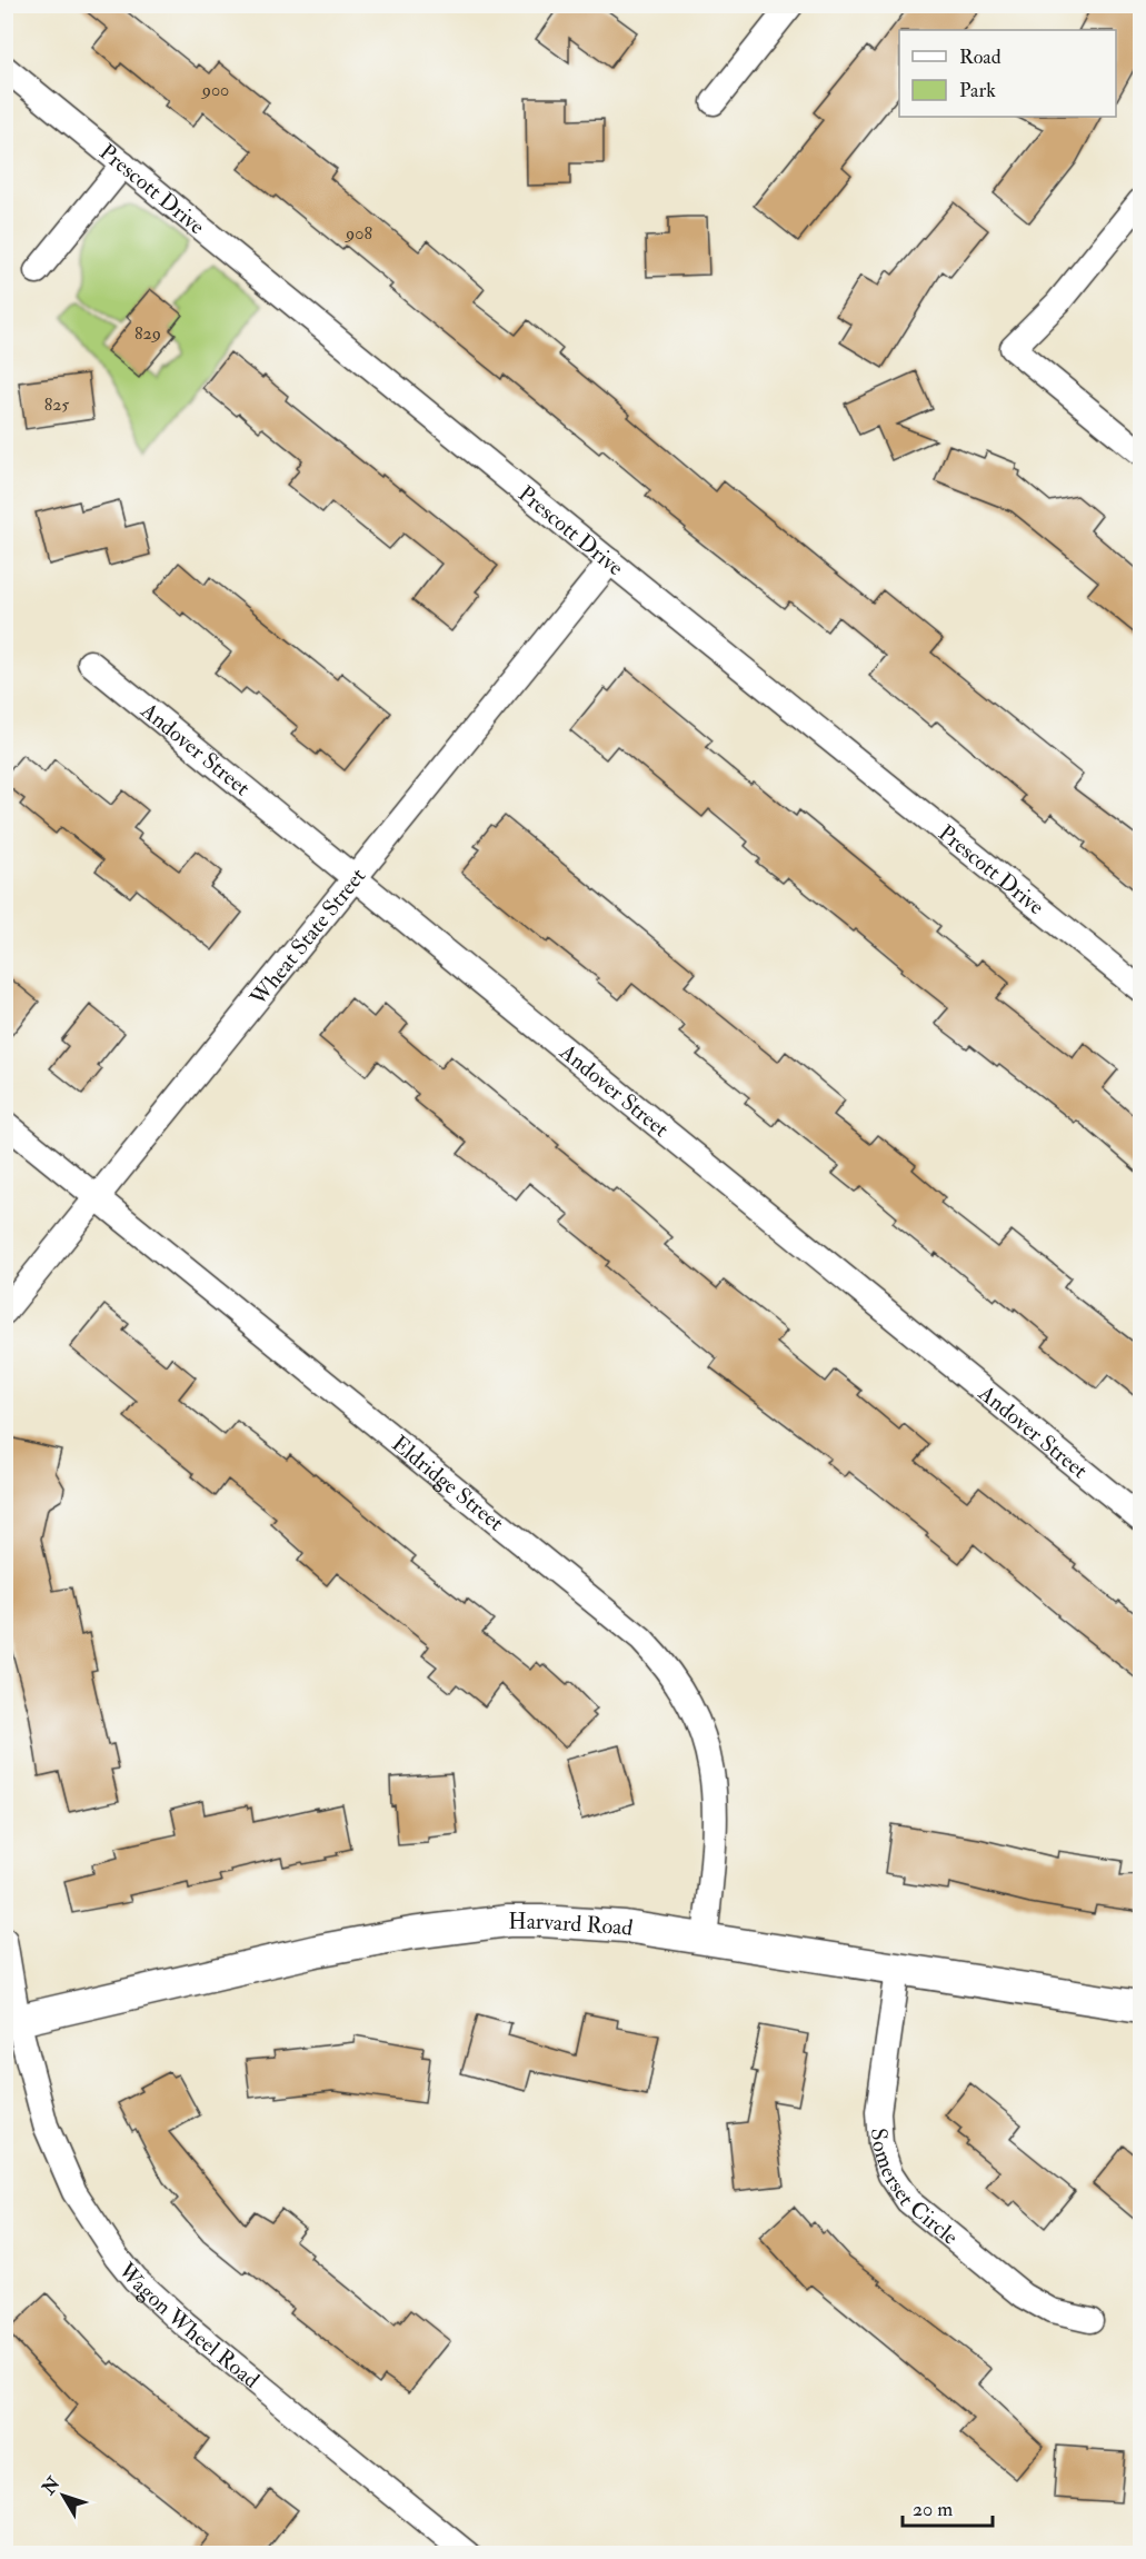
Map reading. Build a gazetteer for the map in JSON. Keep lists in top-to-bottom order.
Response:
{
  "streets": {
    "street": [
      "Prescott Drive",
      "Andover Street",
      "Wheat State Street",
      "Eldridge Street",
      "Harvard Road",
      "Somerset Circle",
      "Wagon Wheel Road"
    ]
  },
  "crossings": [
    ["Prescott Drive", "Wheat State Street"],
    ["Andover Street", "Wheat State Street"],
    ["Wheat State Street", "Eldridge Street"],
    ["Eldridge Street", "Harvard Road"],
    ["Harvard Road", "Somerset Circle"],
    ["Harvard Road", "Wagon Wheel Road"]
  ],
  "house_numbers": [
    "900",
    "908",
    "829",
    "825"
  ],
  "legend": ["Road", "Park"],
  "scale_bar": "20 m",
  "north": "top left"
}
